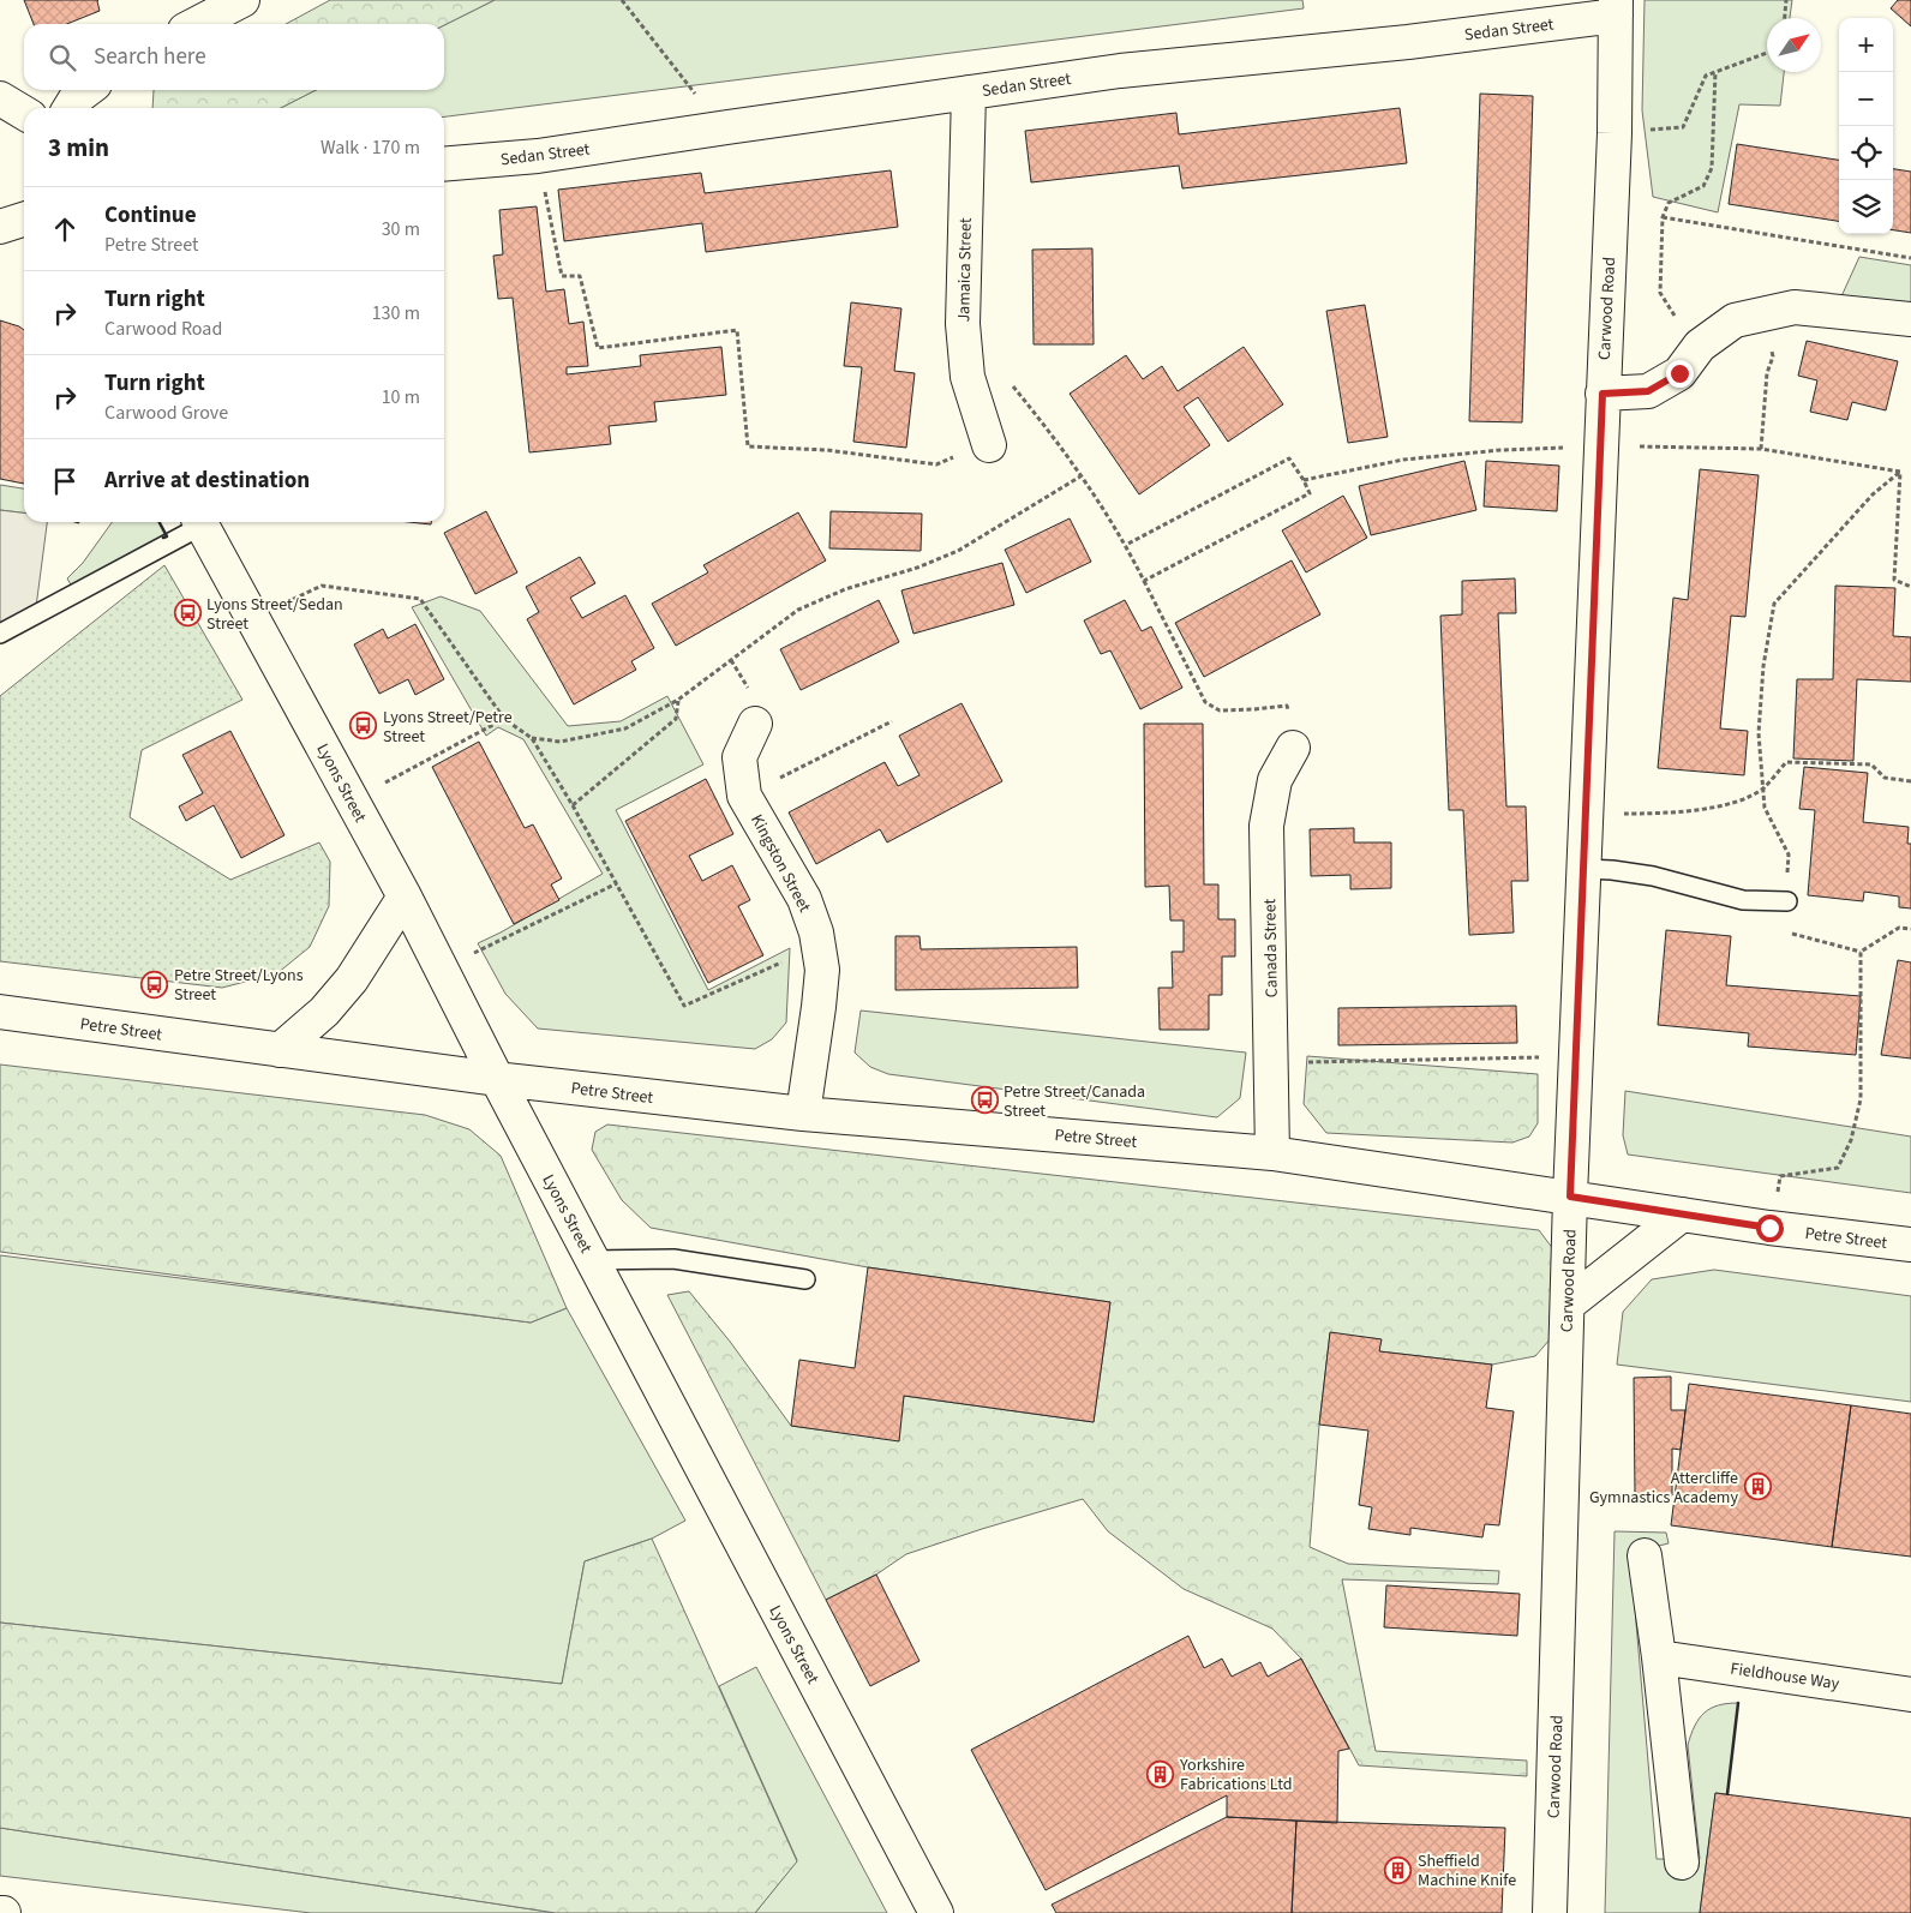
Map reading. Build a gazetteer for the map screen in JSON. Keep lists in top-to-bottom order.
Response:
{
  "streets": {
    "street": [
      "Sedan Street",
      "Jamaica Street",
      "Carwood Road",
      "Lyons Street",
      "Kingston Street",
      "Canada Street",
      "Petre Street",
      "Fieldhouse Way"
    ]
  },
  "crossings": [
    ["Sedan Street", "Jamaica Street"],
    ["Sedan Street", "Carwood Road"],
    ["Carwood Road", "Petre Street"],
    ["Lyons Street", "Petre Street"],
    ["Kingston Street", "Petre Street"],
    ["Canada Street", "Petre Street"]
  ],
  "places": {
    "bus stop": [
      "Lyons Street/Sedan Street",
      "Lyons Street/Petre Street",
      "Petre Street/Lyons Street",
      "Petre Street/Canada Street"
    ],
    "building": ["Attercliffe Gymnastics Academy", "Yorkshire Fabrications Ltd", "Sheffield Machine Knife"]
  },
  "north": "top right",
  "page": {
    "map_buttons": ["+", "−"],
    "search": "Search here",
    "heading": ["3 min", "Walk · 170 m"],
    "list": [
      ["Continue", "Petre Street", "30 m"],
      ["Turn right", "Carwood Road", "130 m"],
      ["Turn right", "Carwood Grove", "10 m"],
      "Arrive at destination"
    ]
  }
}
